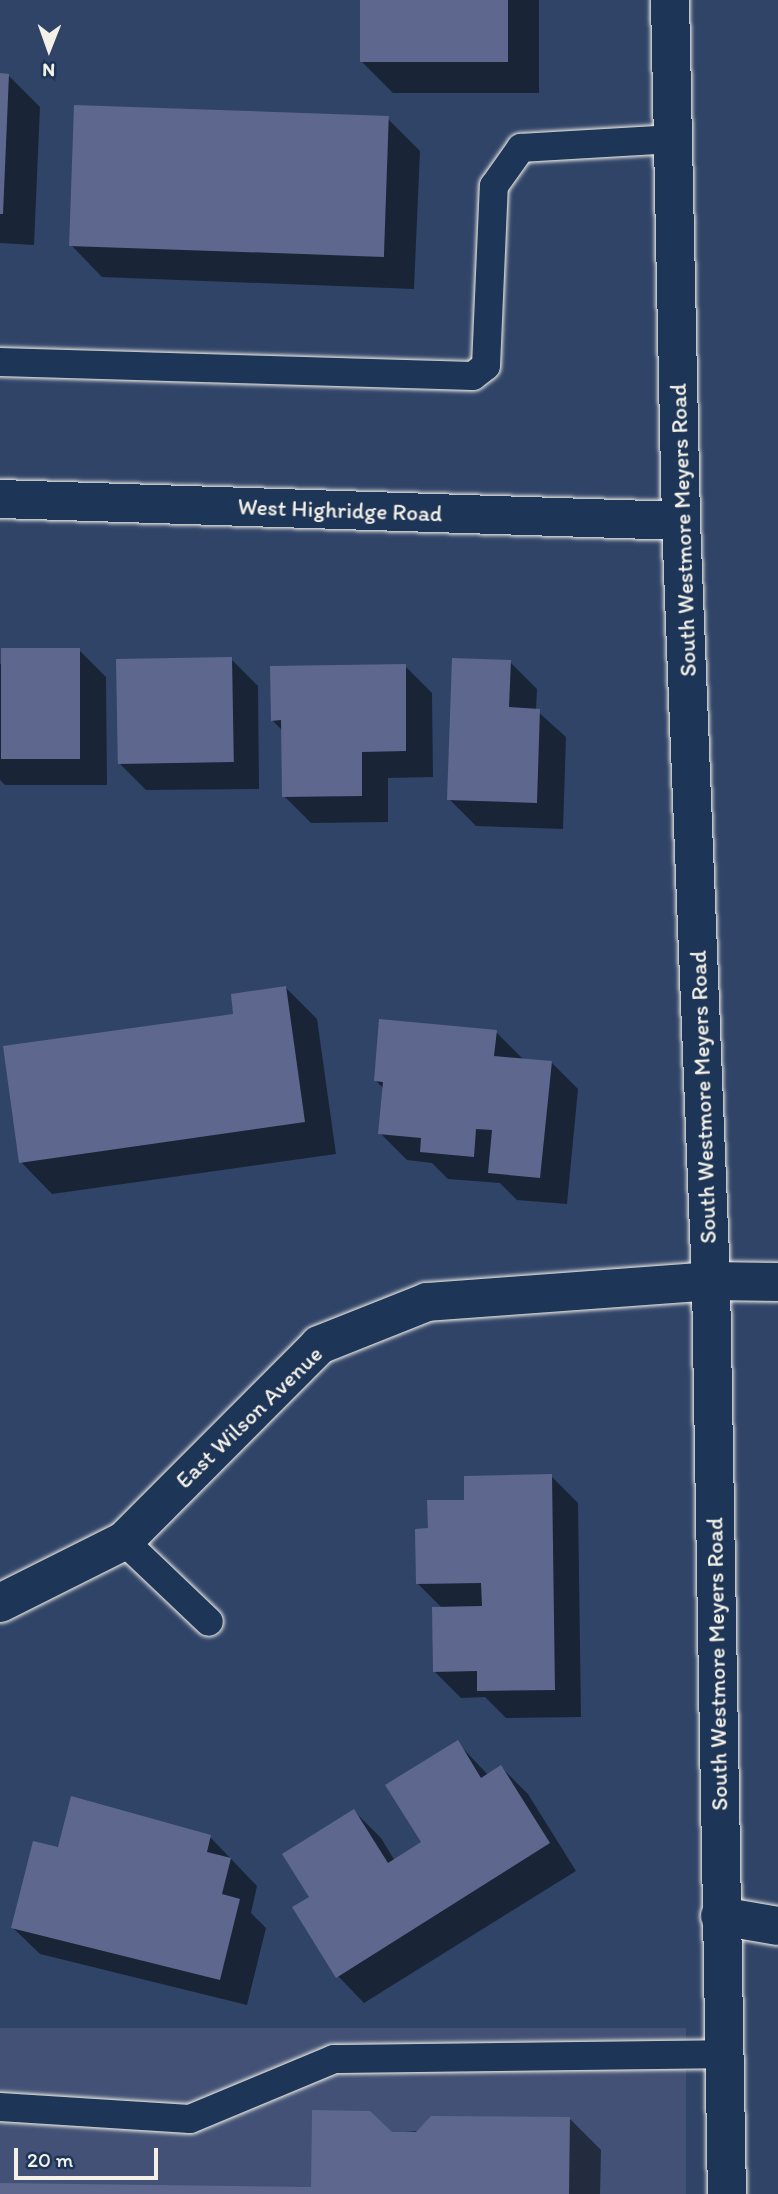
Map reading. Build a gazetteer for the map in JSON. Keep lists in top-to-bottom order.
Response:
{
  "streets": {
    "street": ["West Highridge Road", "South Westmore Meyers Road", "East Wilson Avenue"]
  },
  "crossings": [
    ["West Highridge Road", "South Westmore Meyers Road"],
    ["South Westmore Meyers Road", "East Wilson Avenue"]
  ],
  "scale_bar": "20 m",
  "north": "bottom"
}
